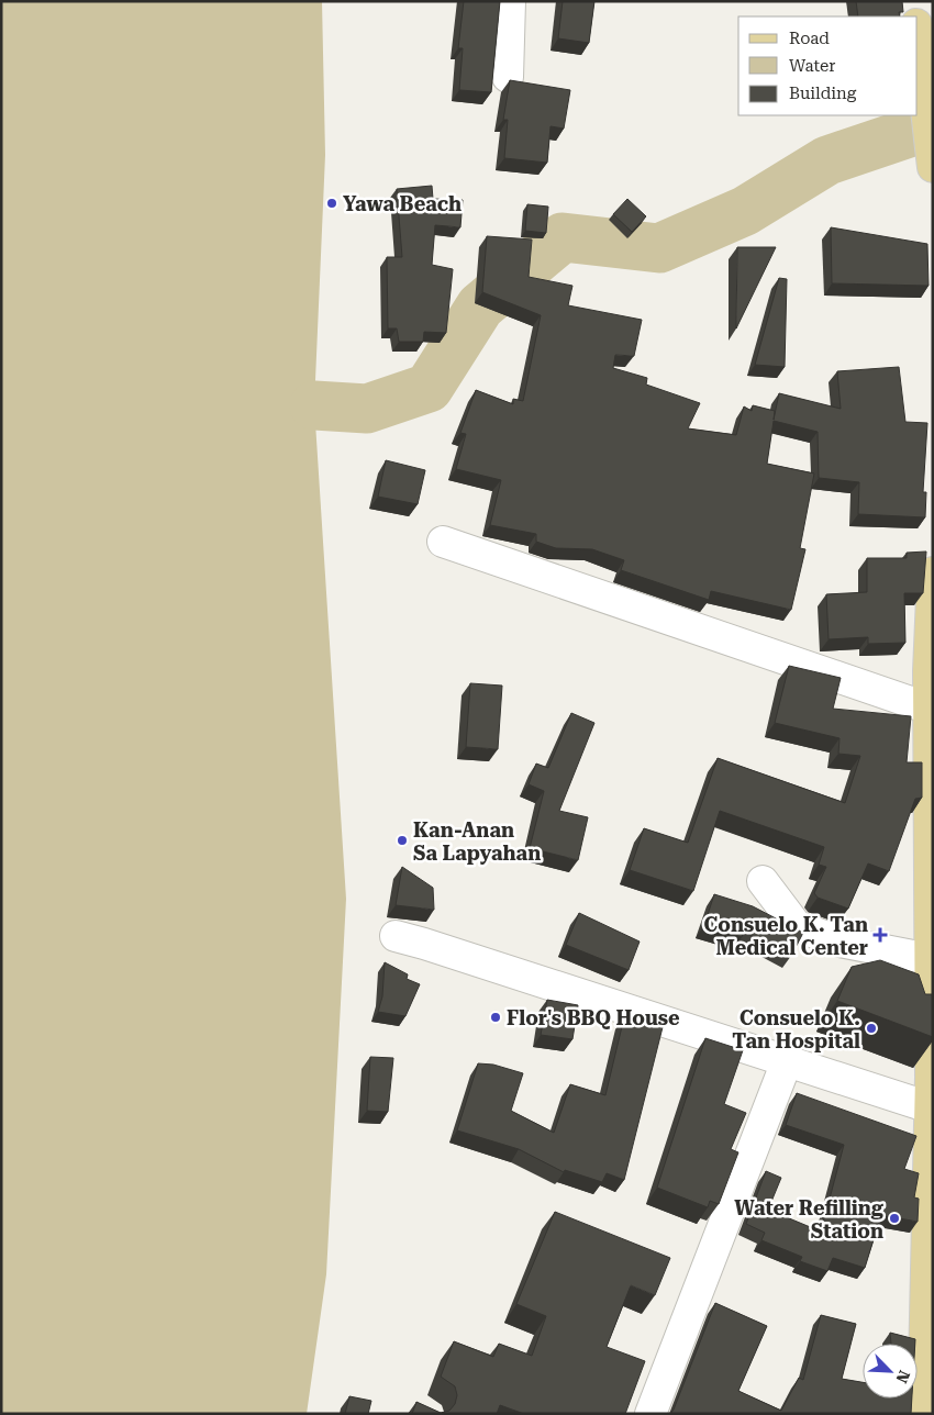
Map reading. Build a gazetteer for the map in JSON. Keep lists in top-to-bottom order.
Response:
{
  "places": {
    "other": [
      "Yawa Beach",
      "Kan-Anan Sa Lapyahan",
      "Flor's BBQ House",
      "Consuelo K. Tan Hospital",
      "Water Refilling Station"
    ],
    "health": ["Consuelo K. Tan Medical Center"]
  },
  "legend": ["Road", "Water", "Building"],
  "north": "bottom right"
}
